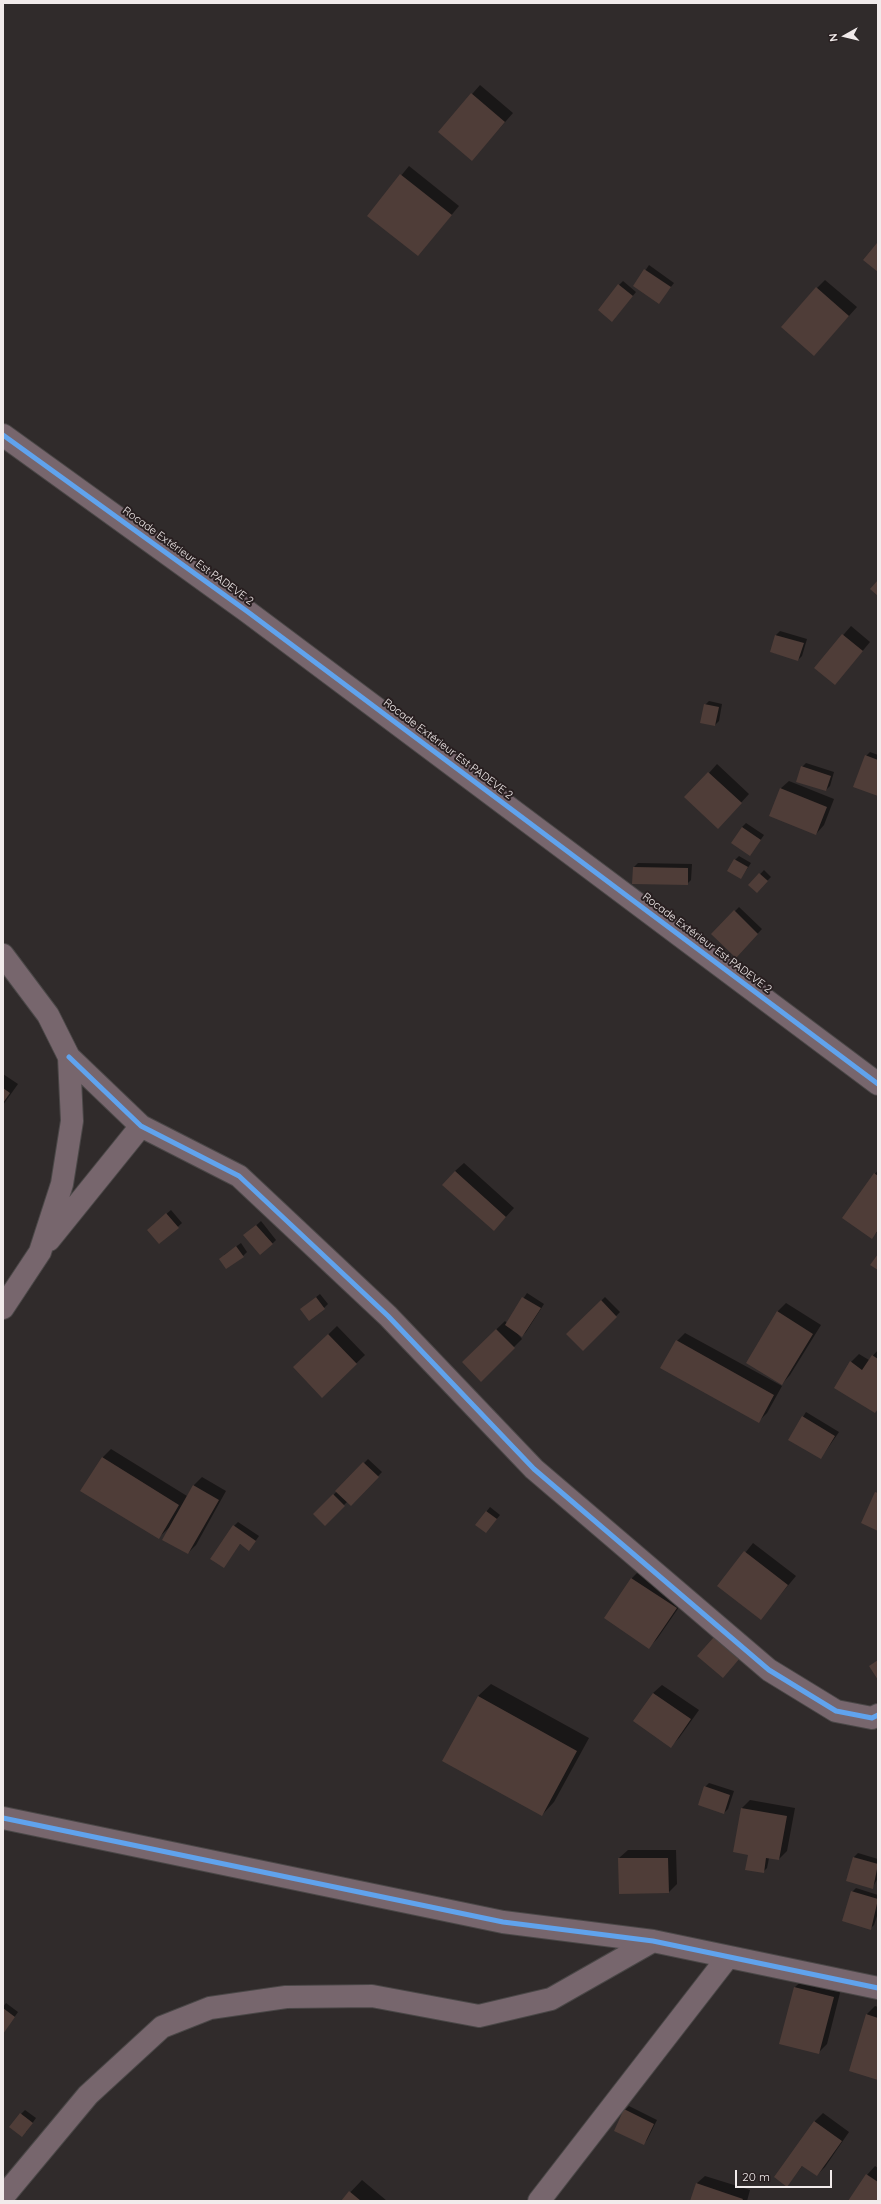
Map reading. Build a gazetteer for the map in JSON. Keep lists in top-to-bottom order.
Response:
{
  "streets": {
    "street": ["Rocade Extérieur Est PADEVE 2"]
  },
  "scale_bar": "20 m",
  "north": "left"
}
